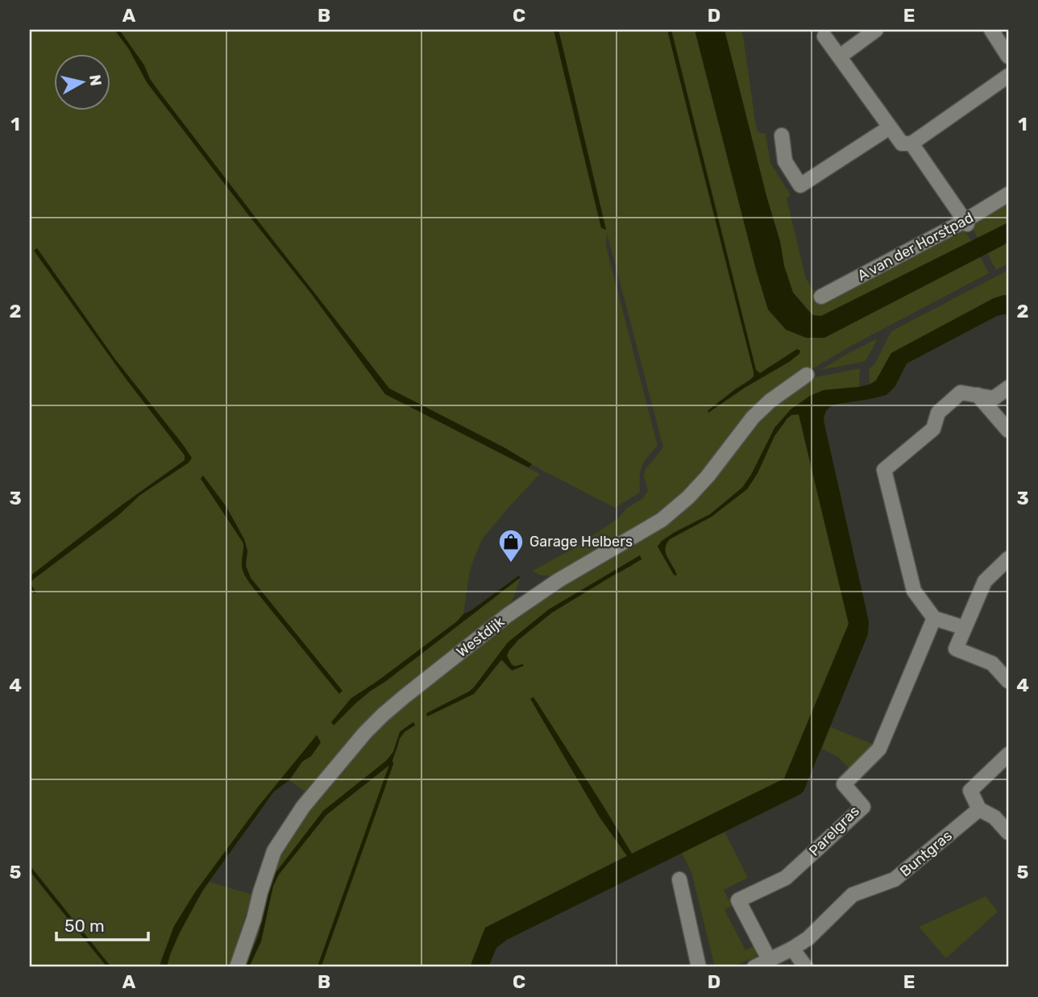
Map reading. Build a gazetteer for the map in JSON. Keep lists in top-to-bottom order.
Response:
{
  "streets": {
    "street": [
      "A van der Horstpad",
      "Westdijk",
      "Parelgras",
      "Buntgras"
    ]
  },
  "crossings": [
    ["Parelgras", "Buntgras"]
  ],
  "places": {
    "shop": ["Garage Helbers"]
  },
  "scale_bar": "50 m",
  "north": "right",
  "grid": {
    "columns": [
      "A",
      "B",
      "C",
      "D",
      "E"
    ],
    "rows": [
      "1",
      "2",
      "3",
      "4",
      "5"
    ]
  }
}
